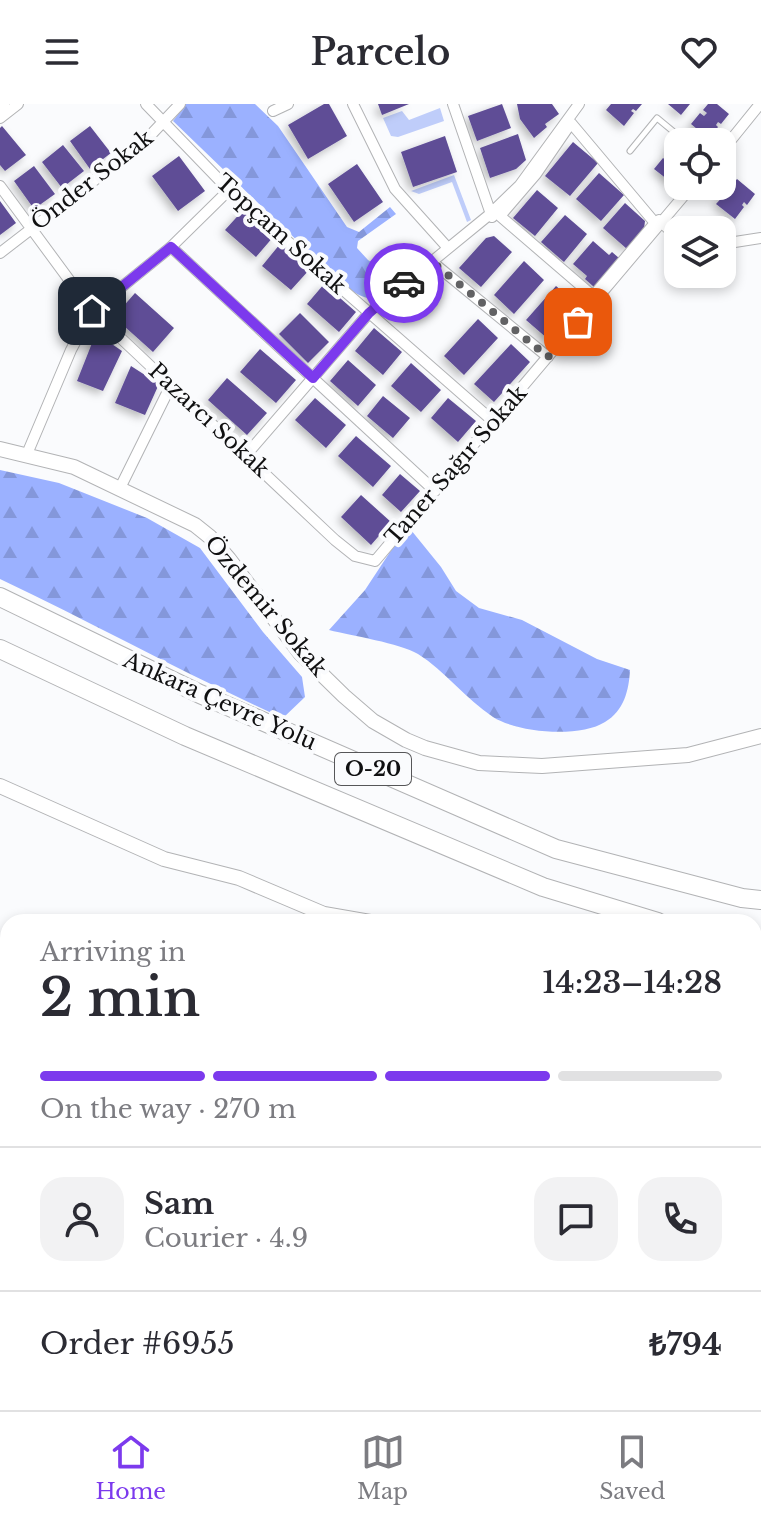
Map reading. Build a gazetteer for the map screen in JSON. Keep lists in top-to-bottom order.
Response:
{
  "streets": {
    "highway": ["Ankara Çevre Yolu", "O-20"],
    "street": [
      "Önder Sokak",
      "Topçam Sokak",
      "Pazarcı Sokak",
      "Taner Sağır Sokak",
      "Özdemir Sokak"
    ]
  },
  "crossings": [
    ["Önder Sokak", "Topçam Sokak"],
    ["Önder Sokak", "Pazarcı Sokak"],
    ["Topçam Sokak", "Taner Sağır Sokak"],
    ["Pazarcı Sokak", "Taner Sağır Sokak"]
  ],
  "page": {
    "header": "Parcelo",
    "heading": ["2 min", "Arriving in", "14:23–14:28"],
    "panel": [
      "Sam",
      "Courier · 4.9",
      "Order #6955",
      "₺794"
    ],
    "bar": "On the way · 270 m",
    "tabs": ["Home", "Map", "Saved"]
  }
}
